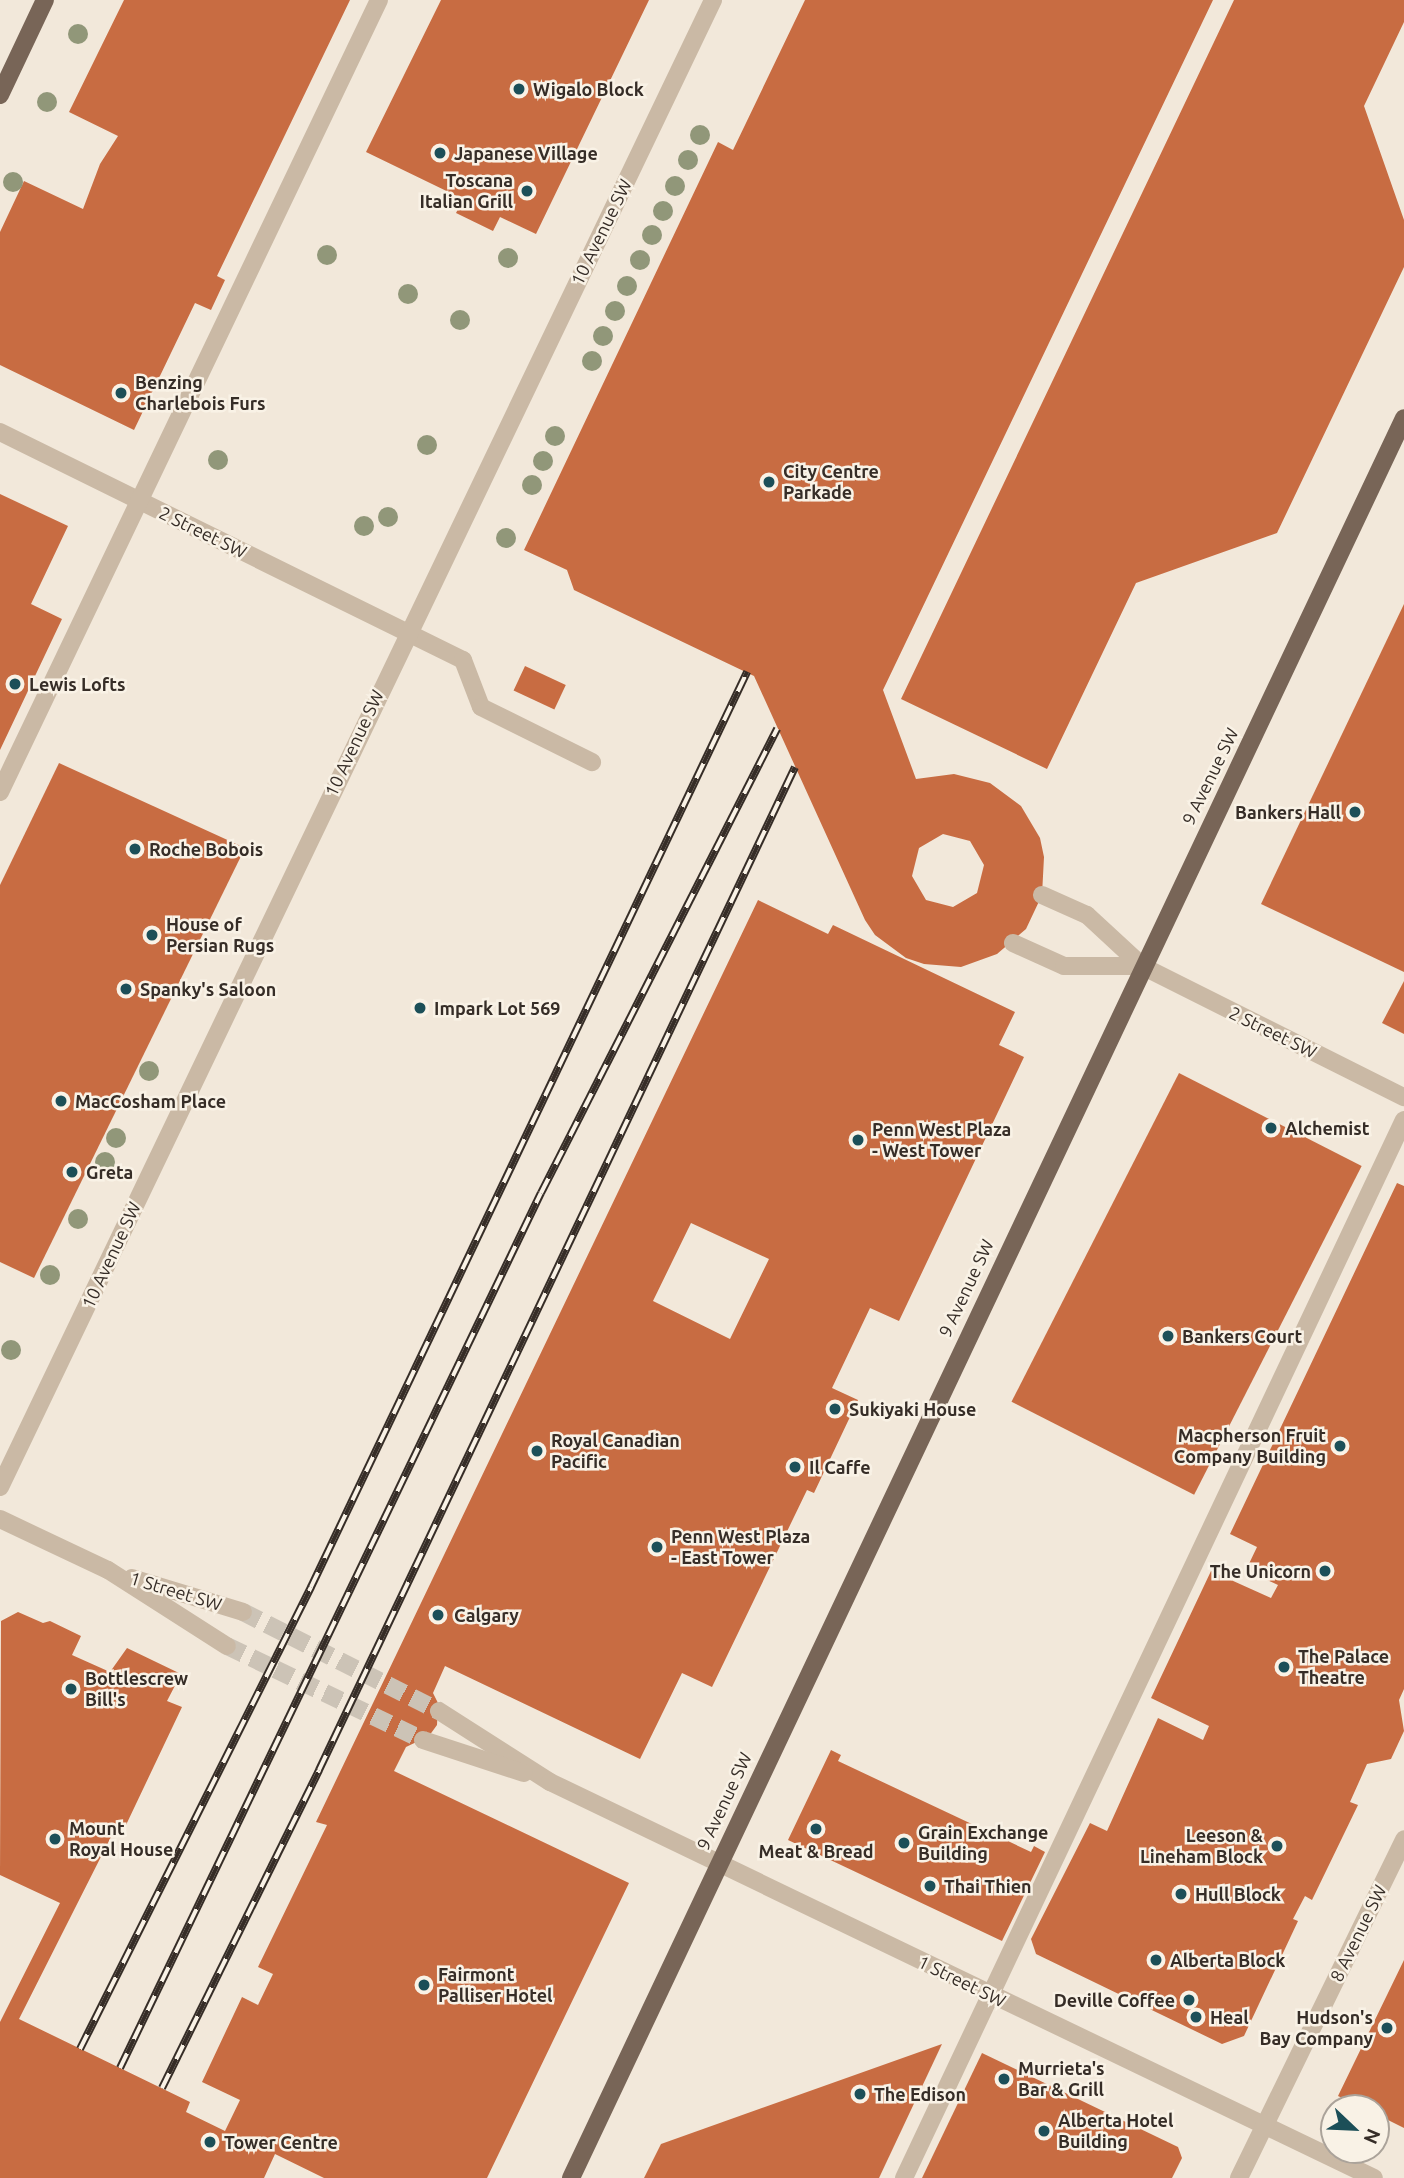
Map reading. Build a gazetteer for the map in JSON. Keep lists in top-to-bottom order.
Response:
{
  "streets": {
    "main road": ["9 Avenue SW"],
    "street": [
      "10 Avenue SW",
      "2 Street SW",
      "1 Street SW",
      "8 Avenue SW"
    ]
  },
  "crossings": [
    ["10 Avenue SW", "2 Street SW"],
    ["2 Street SW", "9 Avenue SW"],
    ["9 Avenue SW", "1 Street SW"],
    ["1 Street SW", "8 Avenue SW"]
  ],
  "places": [
    "Wigalo Block",
    "Japanese Village",
    "Toscana Italian Grill",
    "Benzing Charlebois Furs",
    "City Centre Parkade",
    "Lewis Lofts",
    "Bankers Hall",
    "Roche Bobois",
    "House of Persian Rugs",
    "Spanky's Saloon",
    "Impark Lot 569",
    "MacCosham Place",
    "Alchemist",
    "Penn West Plaza - West Tower",
    "Greta",
    "Bankers Court",
    "Sukiyaki House",
    "Macpherson Fruit Company Building",
    "Royal Canadian Pacific",
    "Il Caffe",
    "Penn West Plaza - East Tower",
    "The Unicorn",
    "Calgary",
    "The Palace Theatre",
    "Bottlescrew Bill's",
    "Meat & Bread",
    "Mount Royal House",
    "Grain Exchange Building",
    "Leeson & Lineham Block",
    "Thai Thien",
    "Hull Block",
    "Alberta Block",
    "Fairmont Palliser Hotel",
    "Deville Coffee",
    "Heal",
    "Hudson's Bay Company",
    "Murrieta's Bar & Grill",
    "The Edison",
    "Alberta Hotel Building",
    "Tower Centre"
  ],
  "north": "bottom right"
}
